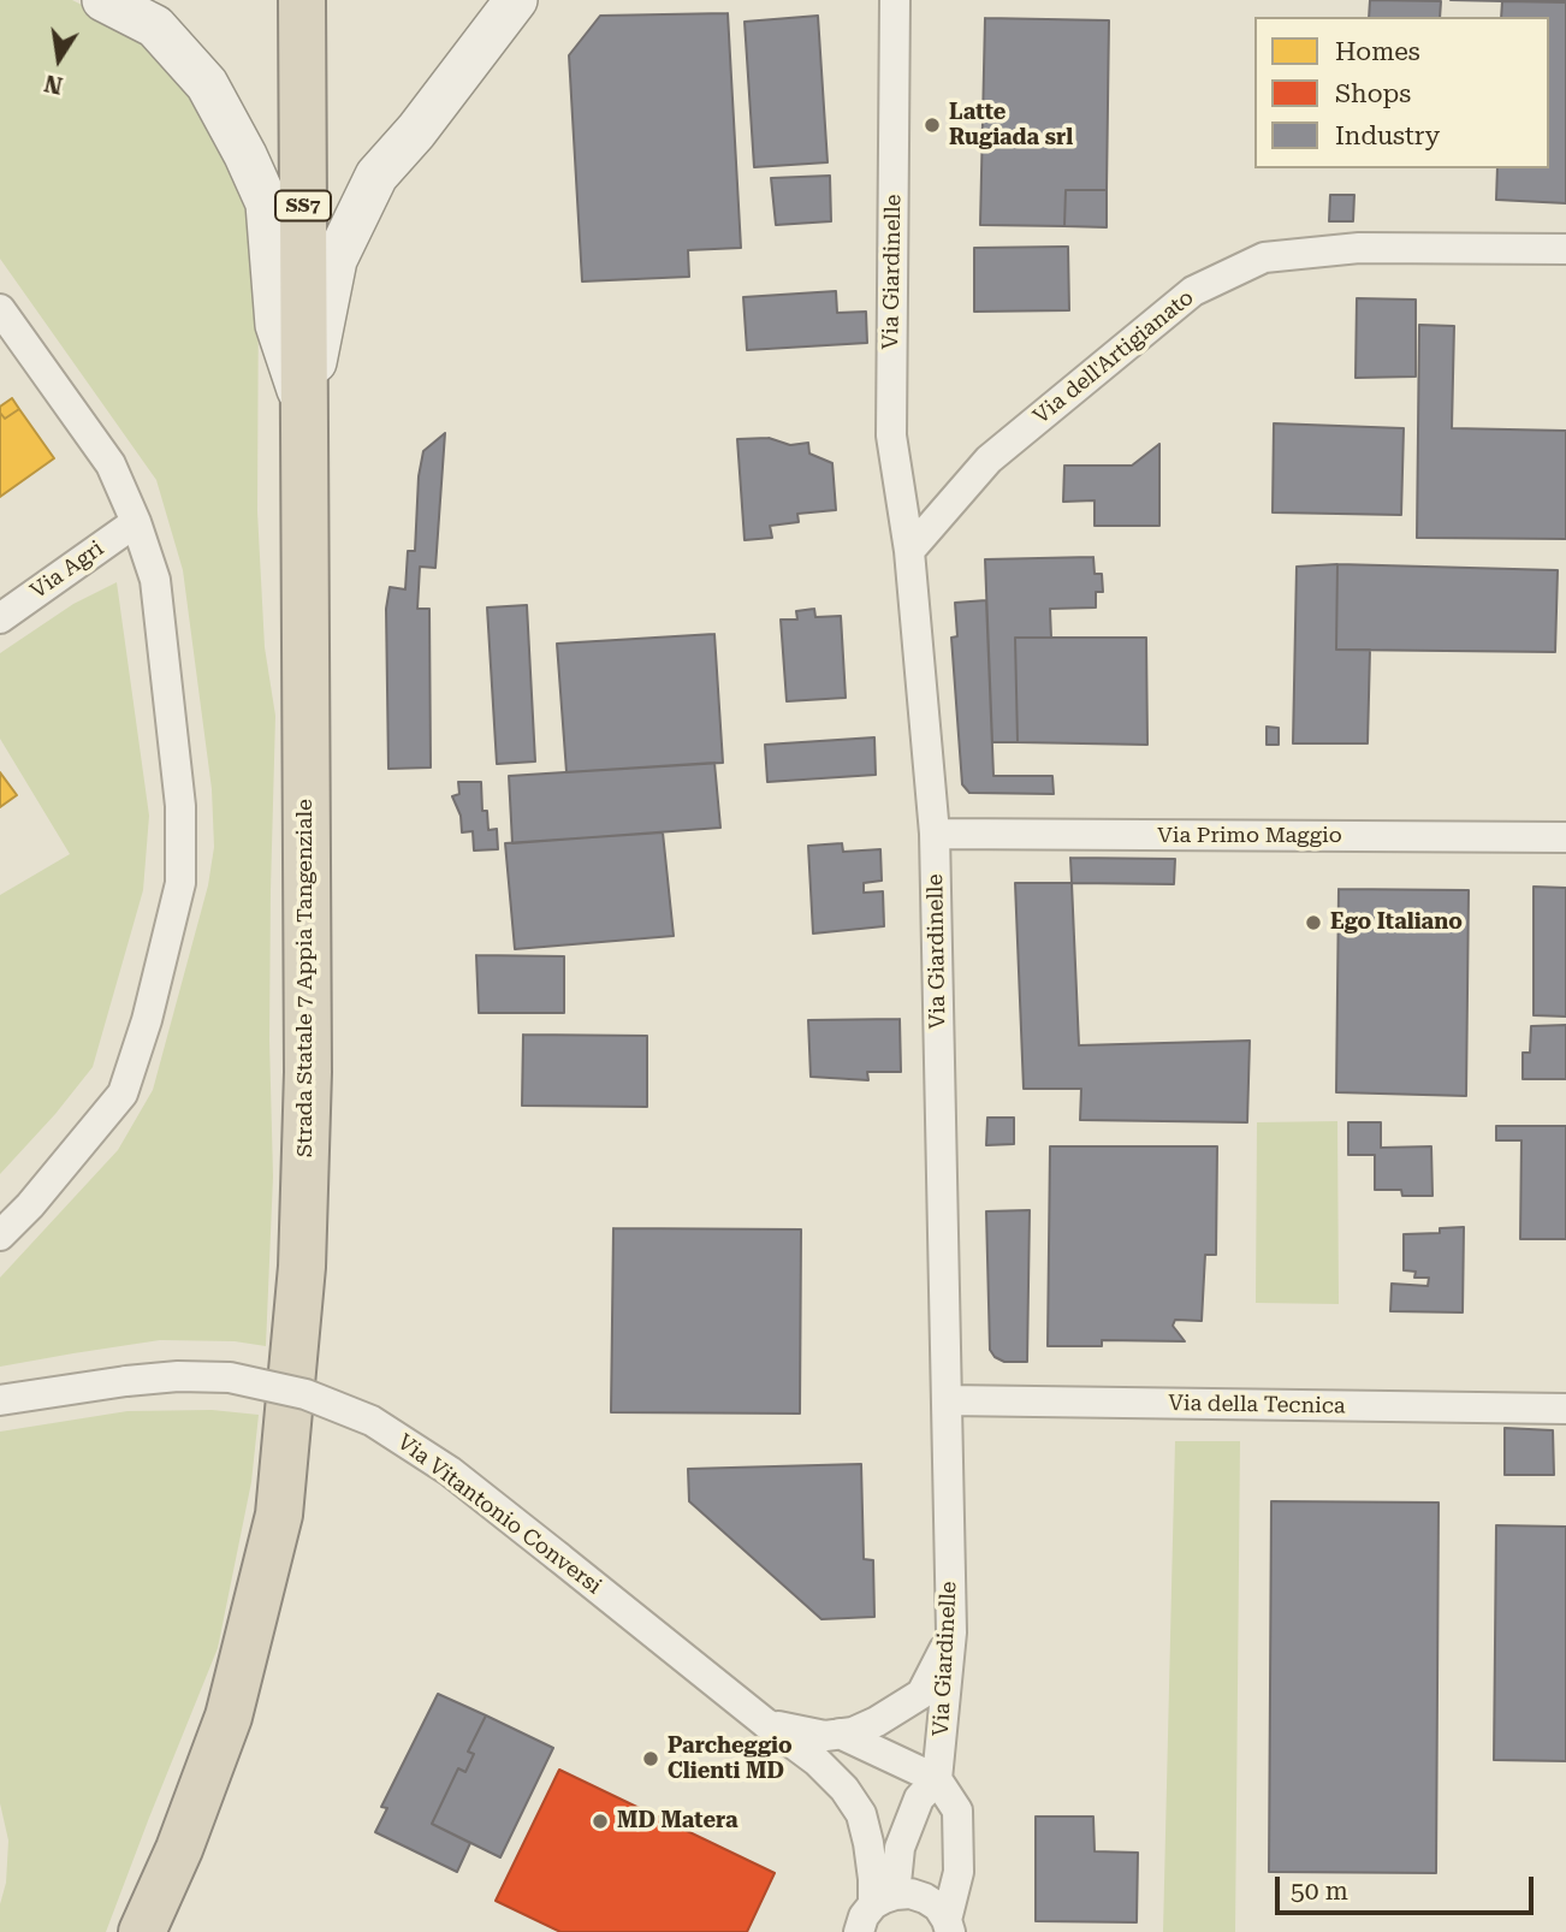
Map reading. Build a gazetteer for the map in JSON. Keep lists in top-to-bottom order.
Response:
{
  "streets": {
    "highway": ["SS7", "Strada Statale 7 Appia Tangenziale"],
    "street": [
      "Via Giardinelle",
      "Via dell'Artigianato",
      "Via Agri",
      "Via Primo Maggio",
      "Via della Tecnica",
      "Via Vitantonio Conversi"
    ]
  },
  "crossings": [
    ["Via Giardinelle", "Via dell'Artigianato"],
    ["Via Giardinelle", "Via Primo Maggio"],
    ["Via Giardinelle", "Via della Tecnica"],
    ["Via Giardinelle", "Via Vitantonio Conversi"]
  ],
  "places": [
    "Latte Rugiada srl",
    "Ego Italiano",
    "Parcheggio Clienti MD",
    "MD Matera"
  ],
  "legend": ["Homes", "Shops", "Industry"],
  "scale_bar": "50 m",
  "north": "bottom"
}
